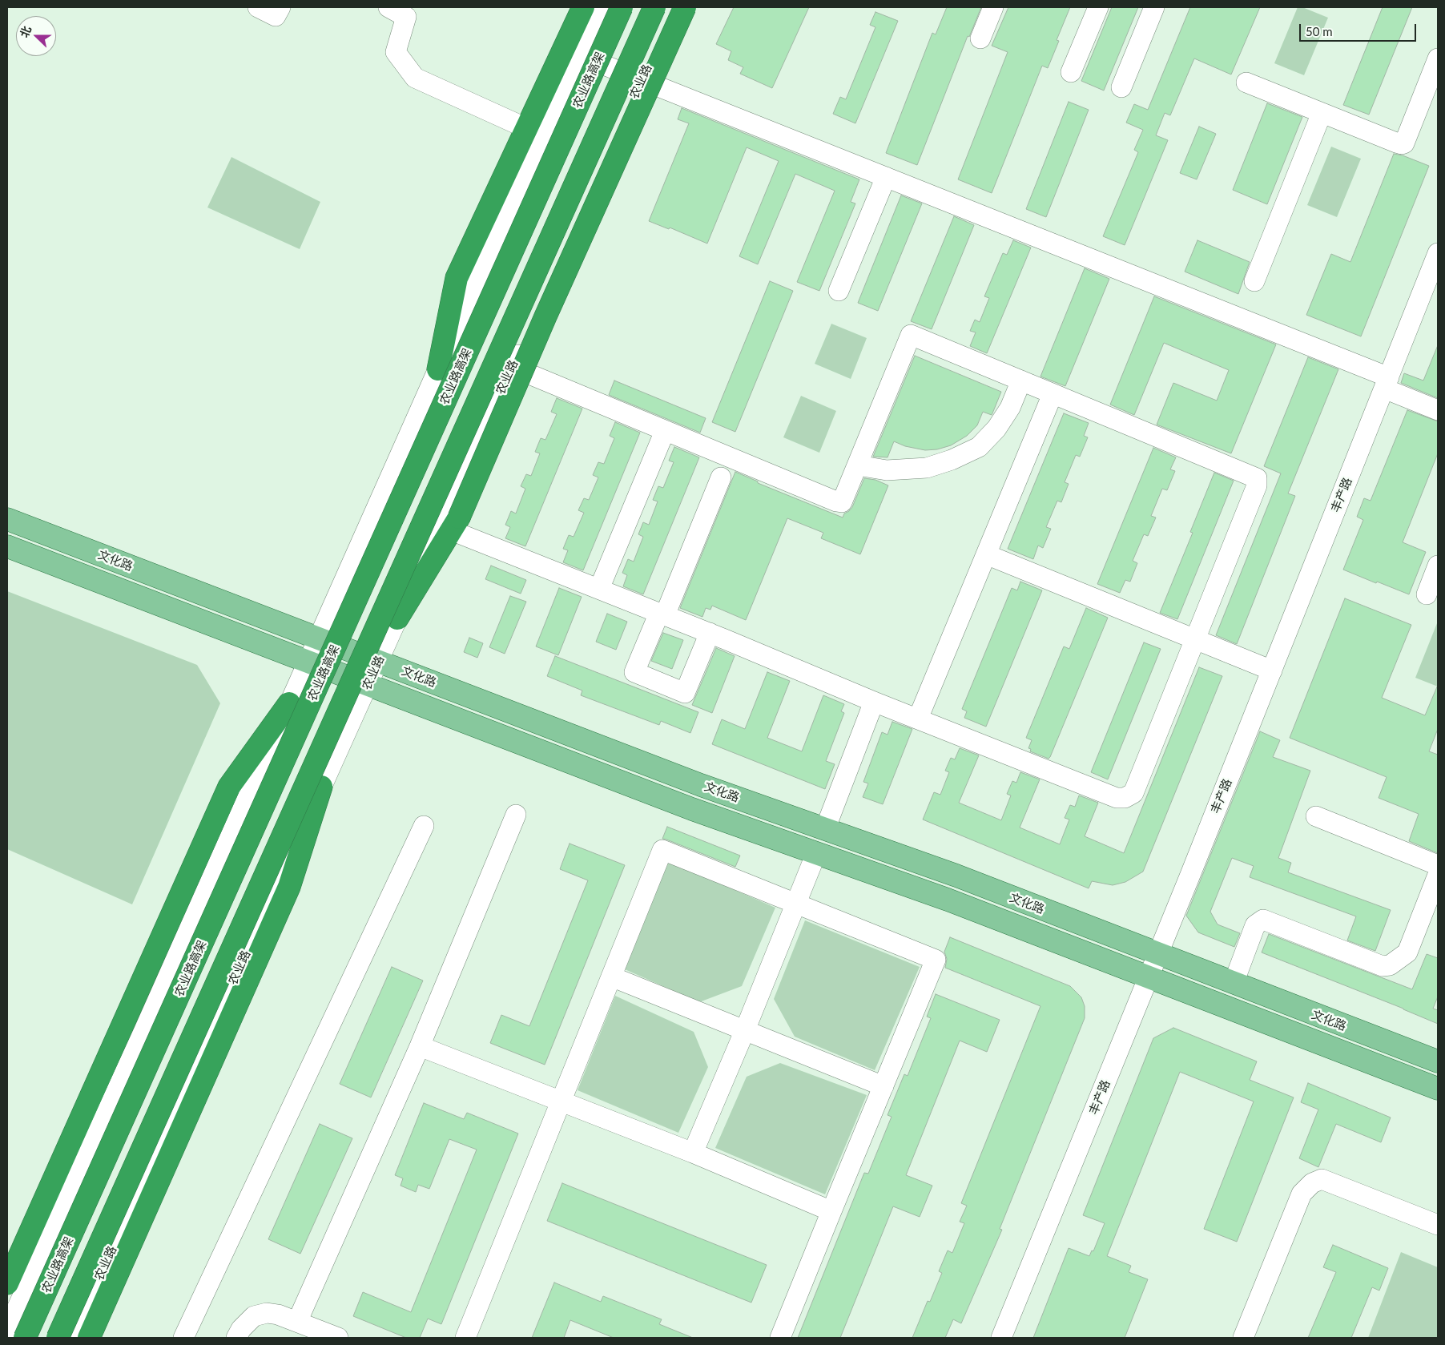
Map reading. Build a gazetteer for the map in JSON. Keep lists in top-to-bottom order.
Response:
{
  "streets": {
    "highway": ["农业路高架"],
    "main road": ["文化路"],
    "street": ["农业路", "丰产路"]
  },
  "crossings": [
    ["农业路", "文化路"],
    ["丰产路", "文化路"]
  ],
  "scale_bar": "50 m",
  "north": "left"
}
